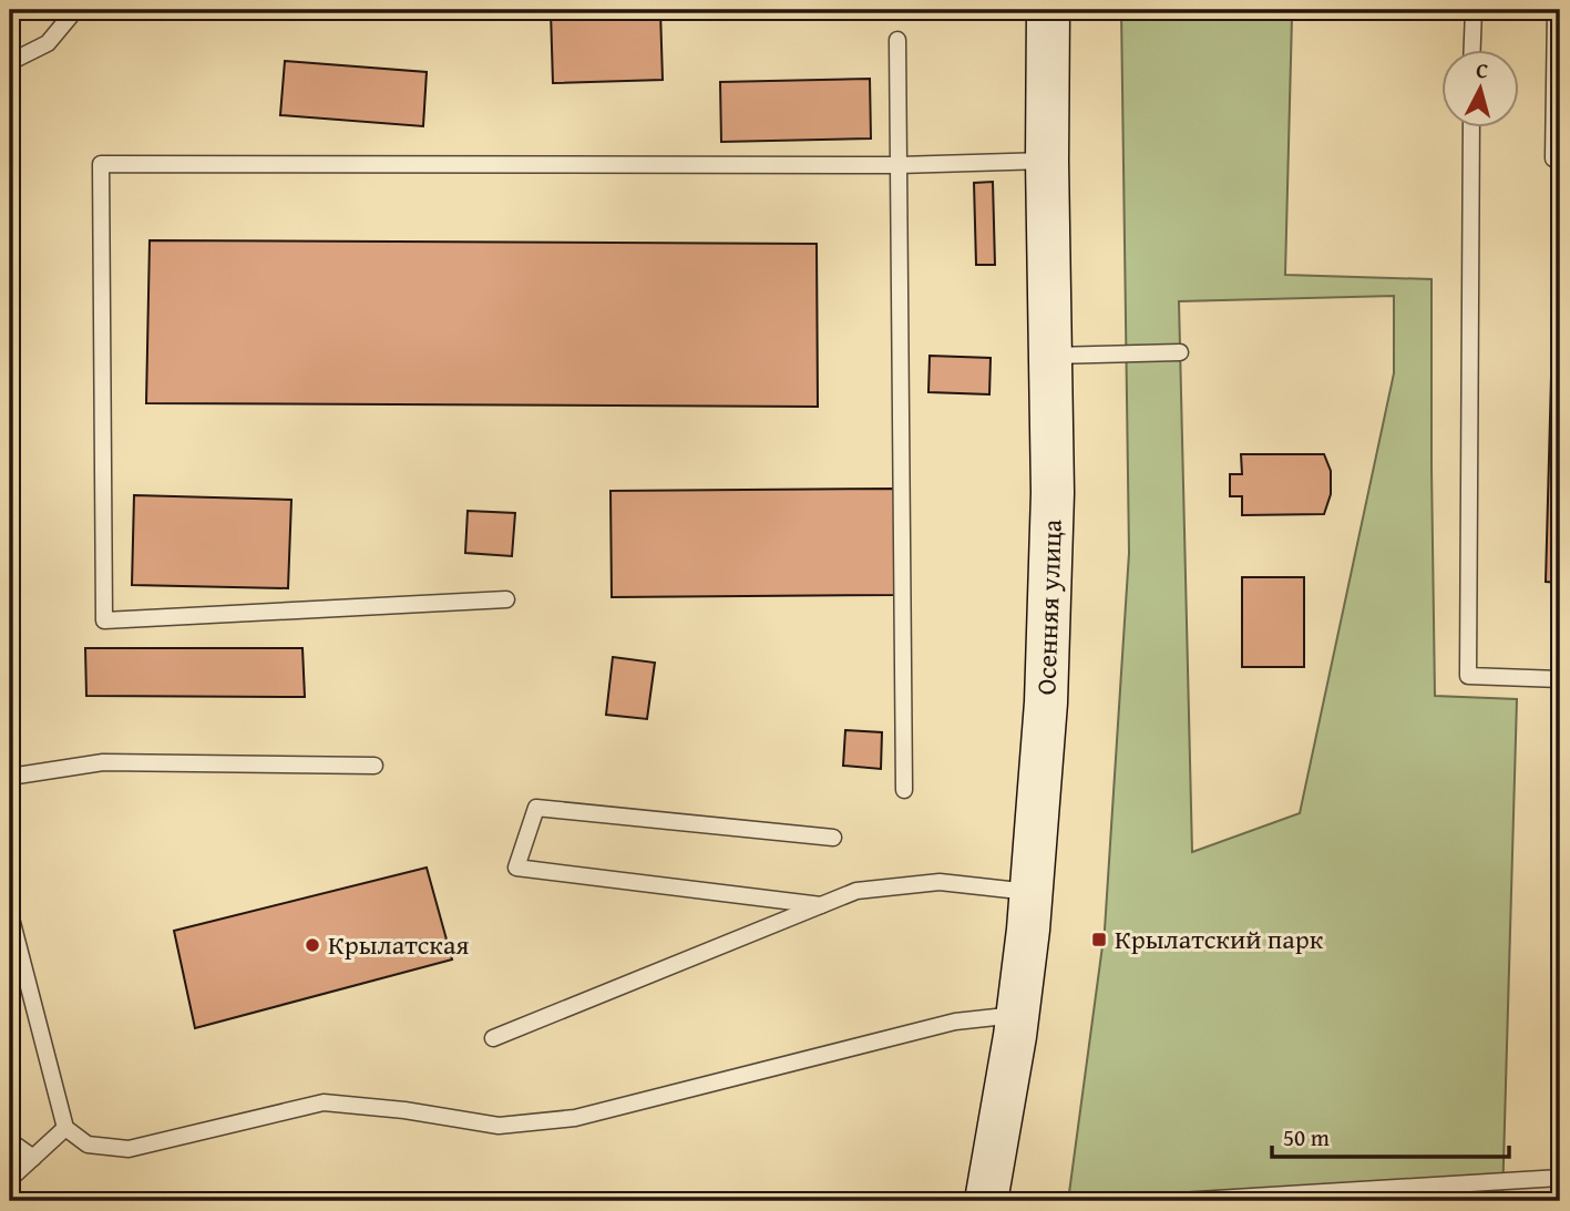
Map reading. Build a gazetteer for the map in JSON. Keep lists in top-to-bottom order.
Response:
{
  "streets": {
    "main road": ["Осенняя улица"]
  },
  "places": {
    "transit": ["Крылатский парк"],
    "other": ["Крылатская"]
  },
  "scale_bar": "50 m",
  "north": "top"
}
